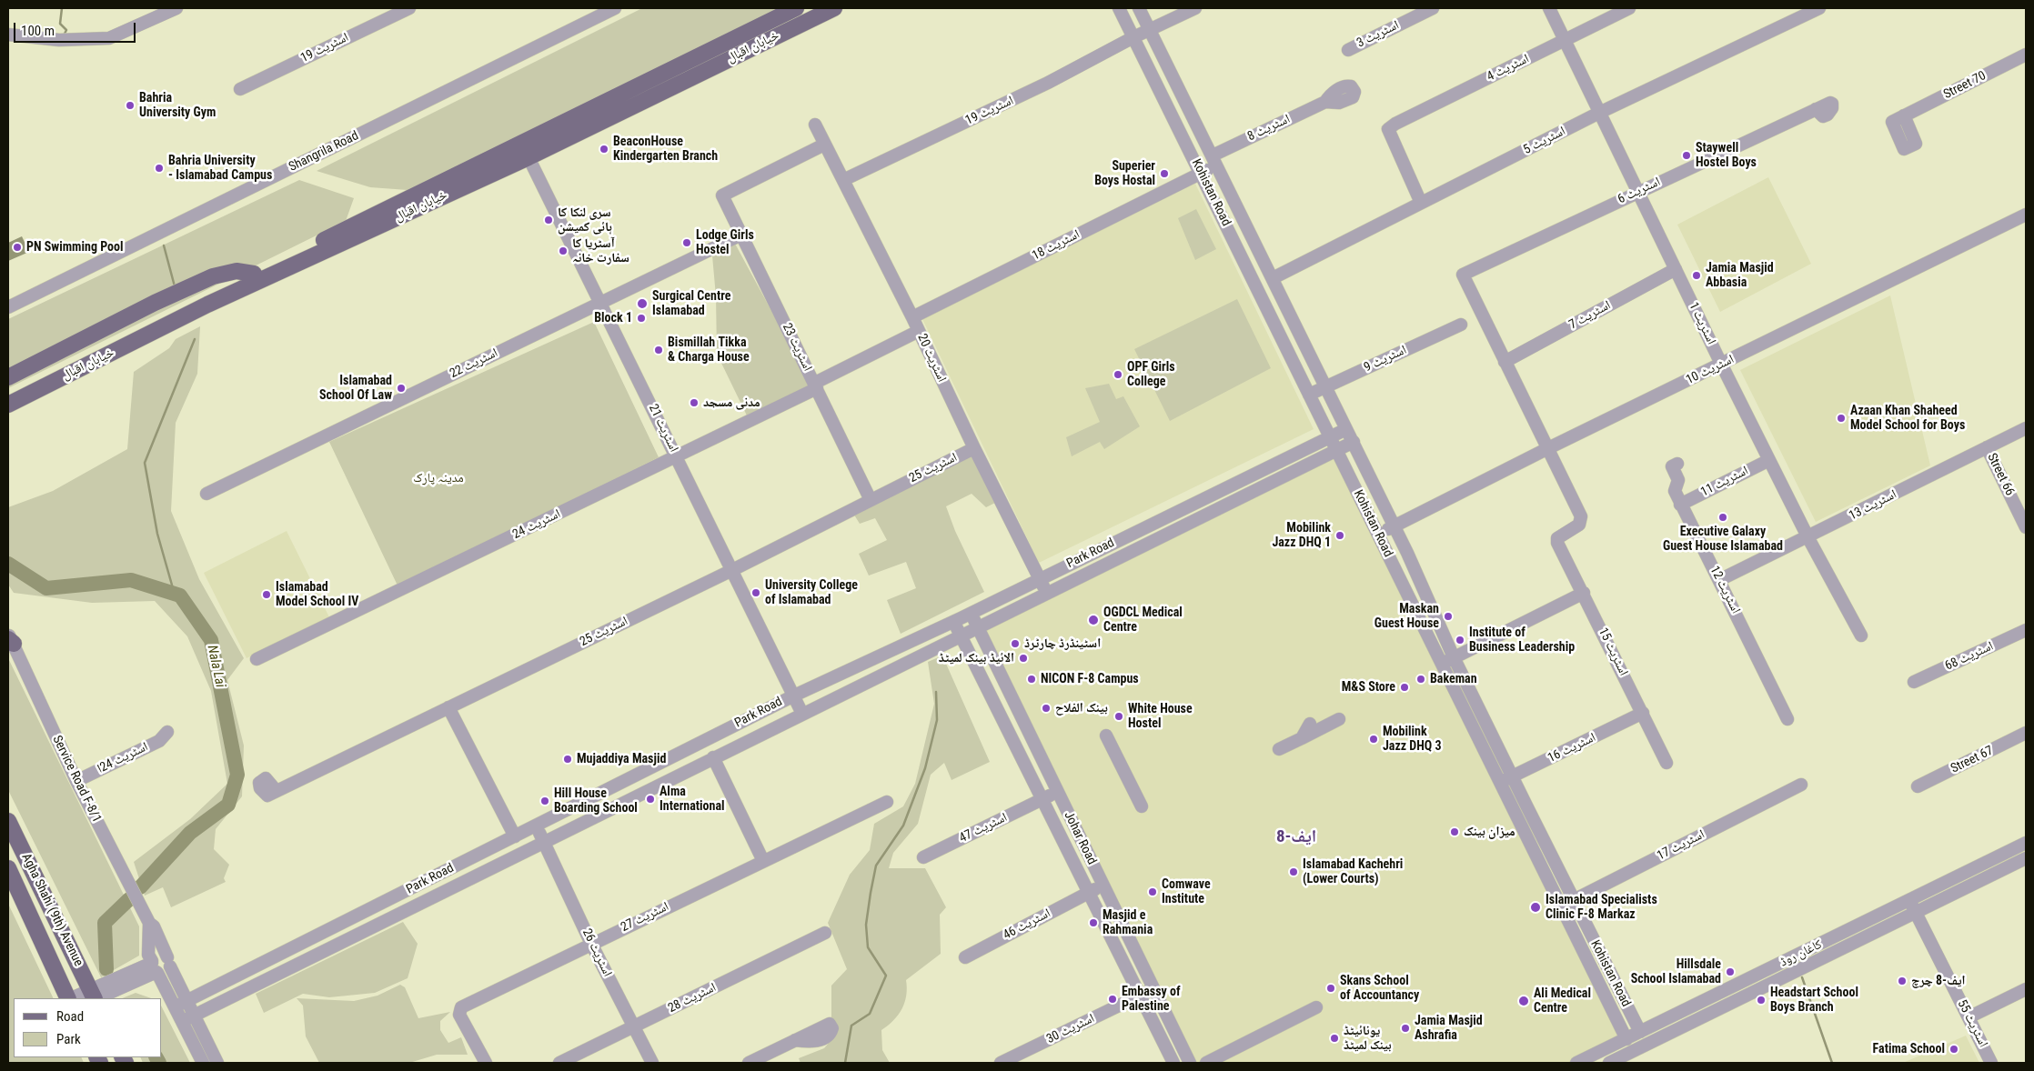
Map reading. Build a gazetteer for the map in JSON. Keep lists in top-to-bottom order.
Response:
{
  "streets": {
    "main road": ["خیابان اقبال", "Agha Shahi (9th) Avenue"],
    "street": [
      "اسٹریٹ 3",
      "اسٹریٹ 19",
      "اسٹریٹ 4",
      "Street 70",
      "اسٹریٹ 8",
      "اسٹریٹ 5",
      "Shangrila Road",
      "اسٹریٹ 6",
      "Kohistan Road",
      "اسٹریٹ 18",
      "اسٹریٹ 7",
      "اسٹریٹ 1",
      "اسٹریٹ 23",
      "اسٹریٹ 20",
      "اسٹریٹ 9",
      "اسٹریٹ 22",
      "اسٹریٹ 10",
      "اسٹریٹ 21",
      "اسٹریٹ 25",
      "Street 66",
      "اسٹریٹ 11",
      "اسٹریٹ 13",
      "اسٹریٹ 24",
      "Park Road",
      "اسٹریٹ 12",
      "اسٹریٹ 15",
      "اسٹریٹ 68",
      "اسٹریٹ 16",
      "اسٹریٹ 24ا",
      "Street 67",
      "Service Road F-8/1",
      "اسٹریٹ 47",
      "Johar Road",
      "اسٹریٹ 17",
      "اسٹریٹ 27",
      "اسٹریٹ 46",
      "اسٹریٹ 26",
      "کاغان روڈ",
      "اسٹریٹ 28",
      "اسٹریٹ 55",
      "اسٹریٹ 30"
    ]
  },
  "crossings": [
    ["خیابان اقبال", "اسٹریٹ 21"],
    ["اسٹریٹ 19", "Kohistan Road"],
    ["اسٹریٹ 19", "اسٹریٹ 20"],
    ["اسٹریٹ 4", "اسٹریٹ 5"],
    ["اسٹریٹ 4", "اسٹریٹ 1"],
    ["اسٹریٹ 8", "Kohistan Road"],
    ["اسٹریٹ 8", "اسٹریٹ 18"],
    ["اسٹریٹ 5", "Kohistan Road"],
    ["اسٹریٹ 5", "اسٹریٹ 1"],
    ["اسٹریٹ 6", "اسٹریٹ 7"],
    ["اسٹریٹ 6", "اسٹریٹ 1"],
    ["Kohistan Road", "اسٹریٹ 18"],
    ["Kohistan Road", "اسٹریٹ 9"],
    ["Kohistan Road", "اسٹریٹ 10"],
    ["Kohistan Road", "Park Road"],
    ["Kohistan Road", "اسٹریٹ 16"],
    ["Kohistan Road", "اسٹریٹ 17"],
    ["Kohistan Road", "کاغان روڈ"],
    ["اسٹریٹ 18", "اسٹریٹ 20"],
    ["اسٹریٹ 7", "اسٹریٹ 1"],
    ["اسٹریٹ 1", "اسٹریٹ 10"],
    ["اسٹریٹ 1", "اسٹریٹ 11"],
    ["اسٹریٹ 1", "اسٹریٹ 13"],
    ["اسٹریٹ 23", "اسٹریٹ 20"],
    ["اسٹریٹ 23", "اسٹریٹ 22"],
    ["اسٹریٹ 23", "اسٹریٹ 25"],
    ["اسٹریٹ 23", "اسٹریٹ 24"],
    ["اسٹریٹ 20", "اسٹریٹ 25"],
    ["اسٹریٹ 20", "اسٹریٹ 24"],
    ["اسٹریٹ 20", "Park Road"],
    ["اسٹریٹ 22", "اسٹریٹ 21"],
    ["اسٹریٹ 10", "اسٹریٹ 15"],
    ["اسٹریٹ 21", "اسٹریٹ 25"],
    ["اسٹریٹ 21", "اسٹریٹ 24"],
    ["اسٹریٹ 21", "Park Road"],
    ["Street 66", "اسٹریٹ 13"],
    ["اسٹریٹ 11", "اسٹریٹ 12"],
    ["اسٹریٹ 13", "اسٹریٹ 12"],
    ["Park Road", "Service Road F-8/1"],
    ["Park Road", "Johar Road"],
    ["Park Road", "اسٹریٹ 26"],
    ["اسٹریٹ 15", "اسٹریٹ 16"],
    ["اسٹریٹ 24ا", "Service Road F-8/1"],
    ["اسٹریٹ 47", "Johar Road"],
    ["Johar Road", "اسٹریٹ 46"],
    ["Johar Road", "اسٹریٹ 30"],
    ["اسٹریٹ 27", "اسٹریٹ 26"],
    ["اسٹریٹ 26", "اسٹریٹ 28"],
    ["کاغان روڈ", "اسٹریٹ 55"]
  ],
  "districts": ["ایف-8"],
  "water": ["Nala Lai"],
  "parks": ["مدینہ پارک"],
  "places": [
    "Bahria University Gym",
    "BeaconHouse Kindergarten Branch",
    "Staywell Hostel Boys",
    "Bahria University - Islamabad Campus",
    "Superier Boys Hostal",
    "سری لنکا کا ہائی کمیشن",
    "Lodge Girls Hostel",
    "PN Swimming Pool",
    "آسٹریا کا سفارت خانہ",
    "Jamia Masjid Abbasia",
    "Surgical Centre Islamabad",
    "Block 1",
    "Bismillah Tikka & Charga House",
    "OPF Girls College",
    "Islamabad School Of Law",
    "مدنی مسجد",
    "Azaan Khan Shaheed Model School for Boys",
    "Executive Galaxy Guest House Islamabad",
    "Mobilink Jazz DHQ 1",
    "University College of Islamabad",
    "Islamabad Model School IV",
    "Maskan Guest House",
    "OGDCL Medical Centre",
    "Institute of Business Leadership",
    "اسٹینڈرڈ چارٹرڈ",
    "الائیڈ بینک لمیٹڈ",
    "NICON F-8 Campus",
    "Bakeman",
    "M&S Store",
    "بینک الفلاح",
    "White House Hostel",
    "Mobilink Jazz DHQ 3",
    "Mujaddiya Masjid",
    "Alma International",
    "Hill House Boarding School",
    "میزان بینک",
    "Islamabad Kachehri (Lower Courts)",
    "Comwave Institute",
    "Islamabad Specialists Clinic F-8 Markaz",
    "Masjid e Rahmania",
    "Hillsdale School Islamabad",
    "ایف-8 چرچ",
    "Skans School of Accountancy",
    "Embassy of Palestine",
    "Headstart School Boys Branch",
    "Ali Medical Centre",
    "Jamia Masjid Ashrafia",
    "یونائیٹڈ بینک لمیٹڈ",
    "Fatima School"
  ],
  "legend": ["Road", "Park"],
  "scale_bar": "100 m"
}
